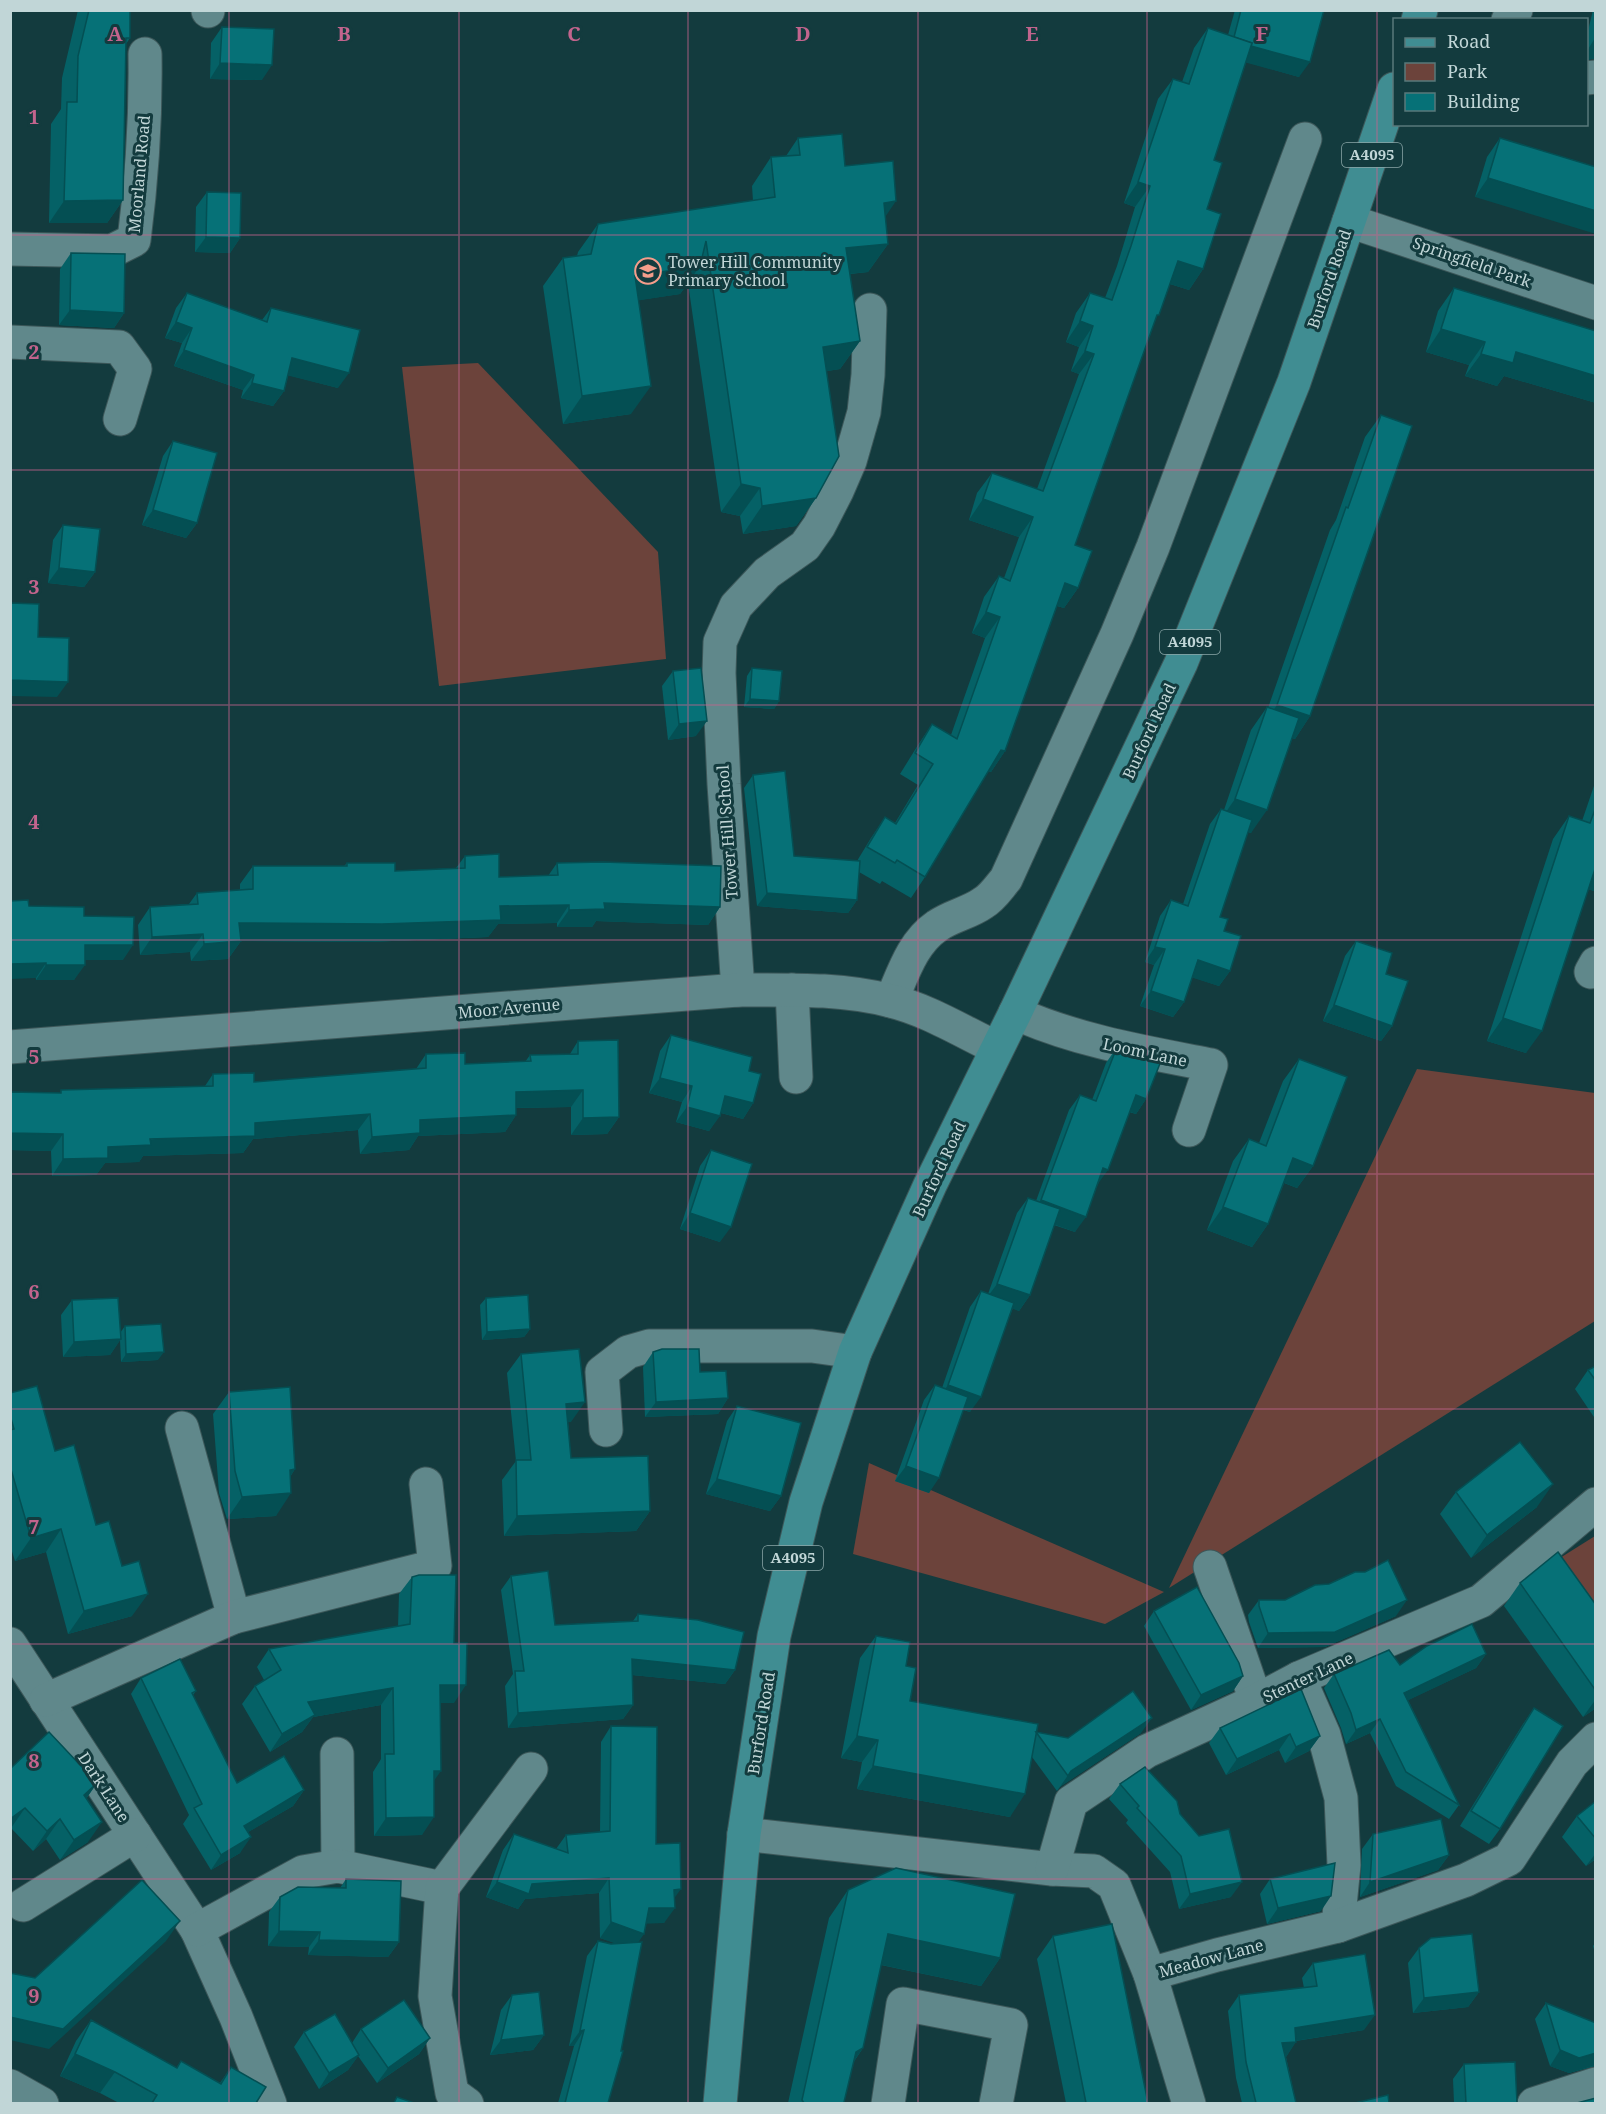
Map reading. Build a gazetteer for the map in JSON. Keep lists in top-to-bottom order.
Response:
{
  "streets": {
    "main road": ["A4095", "Burford Road"],
    "street": [
      "Moorland Road",
      "Springfield Park",
      "Tower Hill School",
      "Moor Avenue",
      "Loom Lane",
      "Stenter Lane",
      "Dark Lane",
      "Meadow Lane"
    ]
  },
  "crossings": [
    ["Springfield Park", "Burford Road"],
    ["Burford Road", "Moor Avenue"],
    ["Burford Road", "Loom Lane"],
    ["Burford Road", "Meadow Lane"],
    ["Tower Hill School", "Moor Avenue"],
    ["Stenter Lane", "Meadow Lane"]
  ],
  "places": {
    "school or university": ["Tower Hill Community Primary School"]
  },
  "legend": ["Road", "Park", "Building"],
  "grid": {
    "columns": [
      "A",
      "B",
      "C",
      "D",
      "E",
      "F"
    ],
    "rows": [
      "1",
      "2",
      "3",
      "4",
      "5",
      "6",
      "7",
      "8",
      "9"
    ]
  }
}
